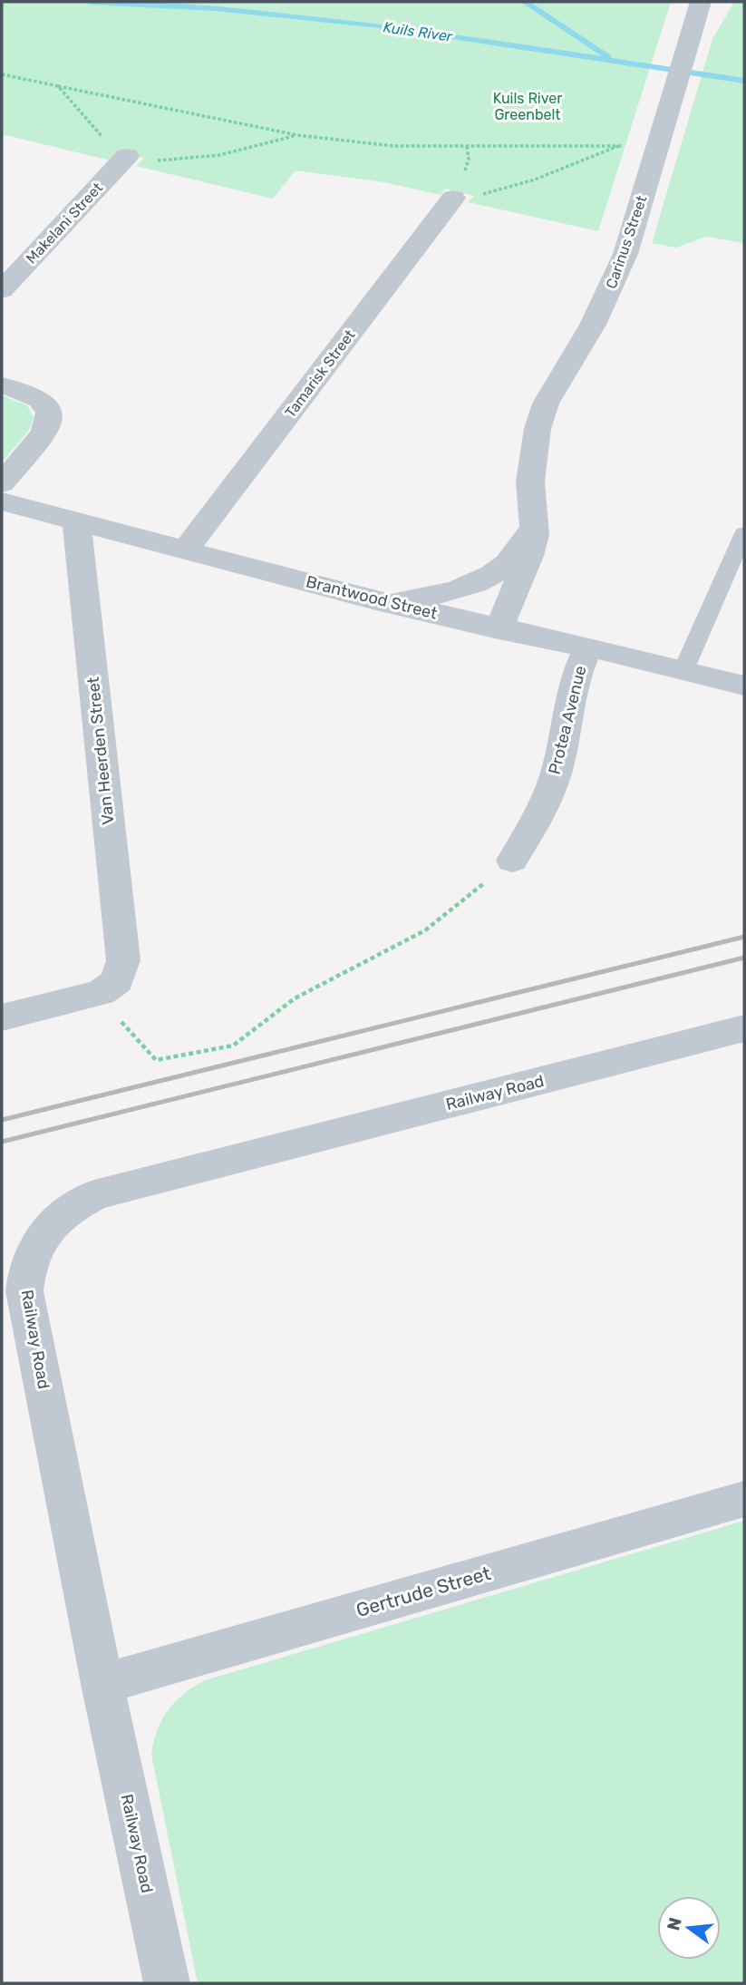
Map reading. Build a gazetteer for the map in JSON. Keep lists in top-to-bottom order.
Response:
{
  "streets": {
    "street": [
      "Makelani Street",
      "Carinus Street",
      "Tamarisk Street",
      "Brantwood Street",
      "Protea Avenue",
      "Van Heerden Street",
      "Railway Road",
      "Gertrude Street"
    ]
  },
  "crossings": [
    ["Carinus Street", "Brantwood Street"],
    ["Tamarisk Street", "Brantwood Street"],
    ["Brantwood Street", "Protea Avenue"],
    ["Brantwood Street", "Van Heerden Street"],
    ["Railway Road", "Gertrude Street"]
  ],
  "water": ["Kuils River"],
  "parks": ["Kuils River Greenbelt"],
  "north": "left"
}
